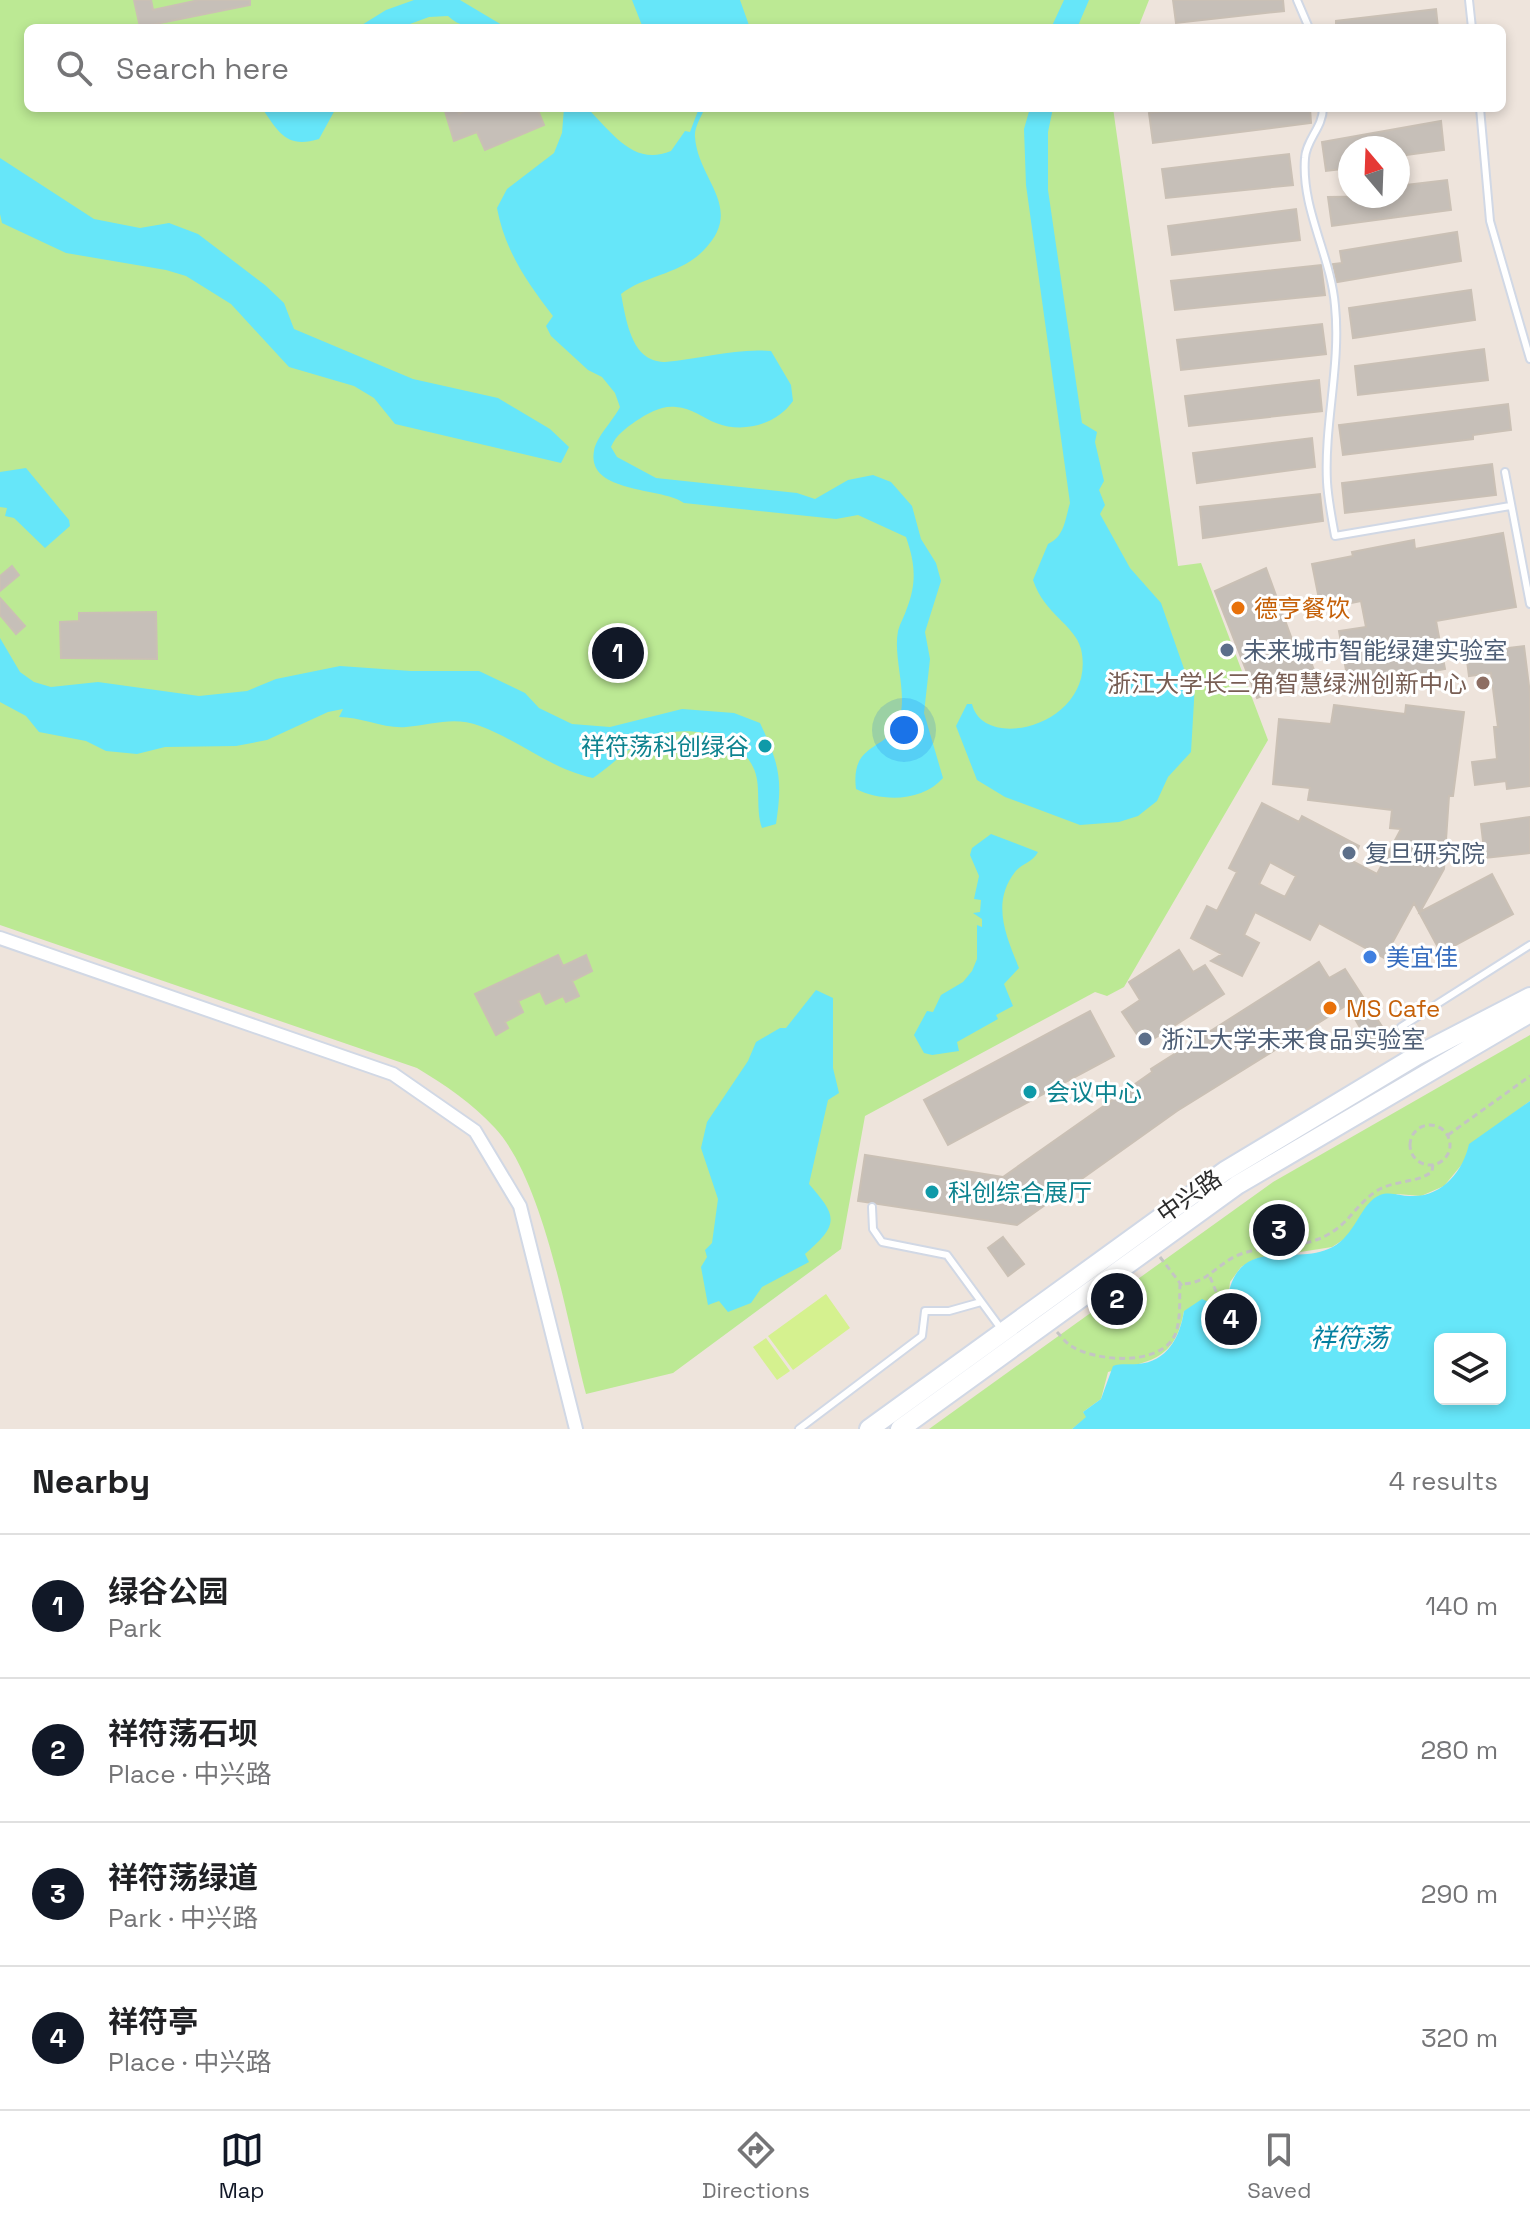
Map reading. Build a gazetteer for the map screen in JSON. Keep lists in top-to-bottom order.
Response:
{
  "streets": {
    "main road": ["中兴路"]
  },
  "water": ["祥符荡"],
  "places": [
    "德亨餐饮",
    "未来城市智能绿建实验室",
    "浙江大学长三角智慧绿洲创新中心",
    "祥符荡科创绿谷",
    "复旦研究院",
    "美宜佳",
    "MS Cafe",
    "浙江大学未来食品实验室",
    "会议中心",
    "科创综合展厅"
  ],
  "north": "top",
  "page": {
    "search": "Search here",
    "pins": [
      "1",
      "3",
      "2",
      "4"
    ],
    "heading": ["Nearby", "4 results"],
    "list": [
      {
        "mark": "1",
        "name": "绿谷公园",
        "note": "Park",
        "value": "140 m"
      },
      {
        "mark": "2",
        "name": "祥符荡石坝",
        "note": "Place · 中兴路",
        "value": "280 m"
      },
      {
        "mark": "3",
        "name": "祥符荡绿道",
        "note": "Park · 中兴路",
        "value": "290 m"
      },
      {
        "mark": "4",
        "name": "祥符亭",
        "note": "Place · 中兴路",
        "value": "320 m"
      }
    ],
    "nav": ["Map", "Directions", "Saved"]
  }
}
